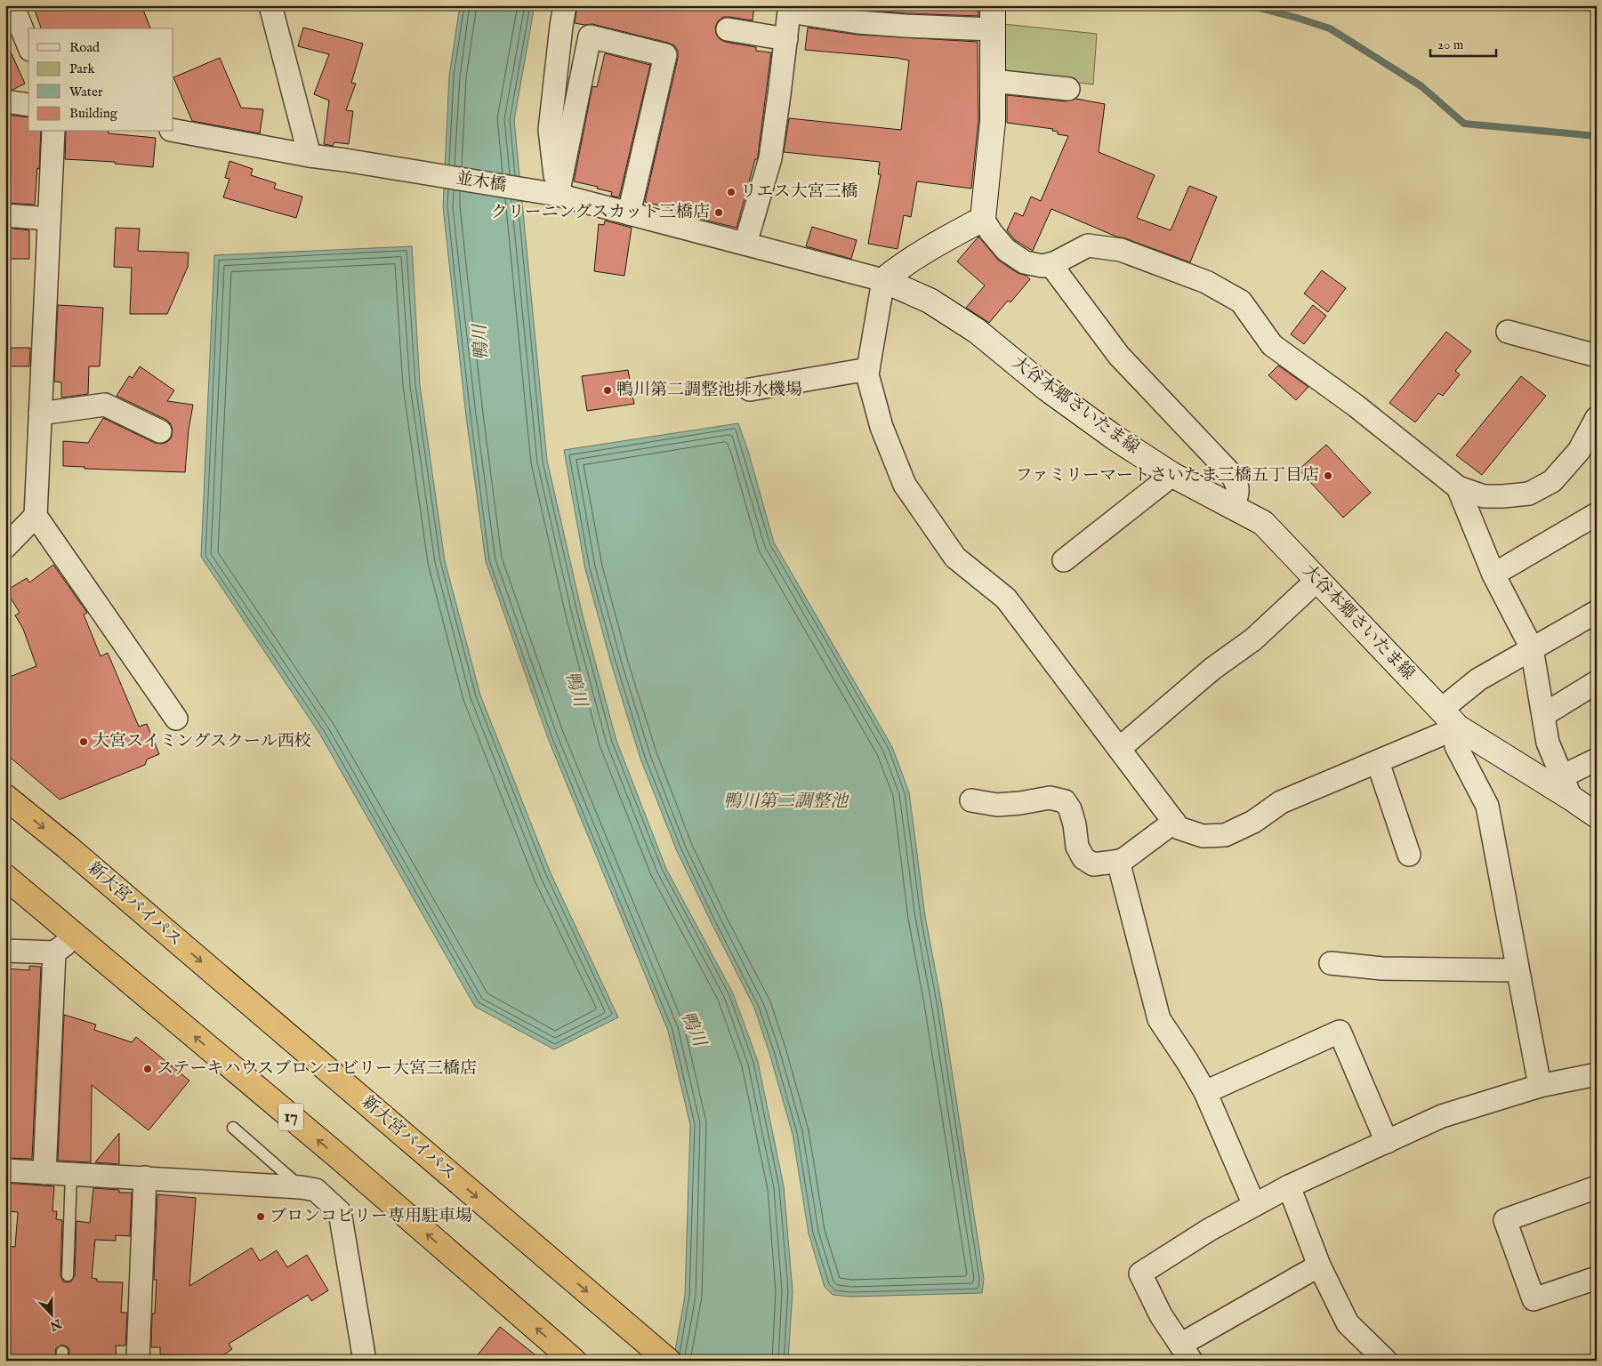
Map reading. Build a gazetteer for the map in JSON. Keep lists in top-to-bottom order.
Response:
{
  "streets": {
    "highway": ["新大宮バイパス", "17"],
    "main road": ["大谷本郷さいたま線"],
    "street": ["並木橋"]
  },
  "crossings": [
    ["並木橋", "大谷本郷さいたま線"]
  ],
  "water": ["鴨川", "鴨川第二調整池"],
  "places": [
    "リエス大宮三橋",
    "クリーニングスカット三橋店",
    "鴨川第二調整池排水機場",
    "ファミリーマートさいたま三橋五丁目店",
    "大宮スイミングスクール西校",
    "ステーキハウスブロンコビリー大宮三橋店",
    "ブロンコビリー専用駐車場"
  ],
  "legend": [
    "Road",
    "Park",
    "Water",
    "Building"
  ],
  "scale_bar": "20 m",
  "north": "bottom"
}
